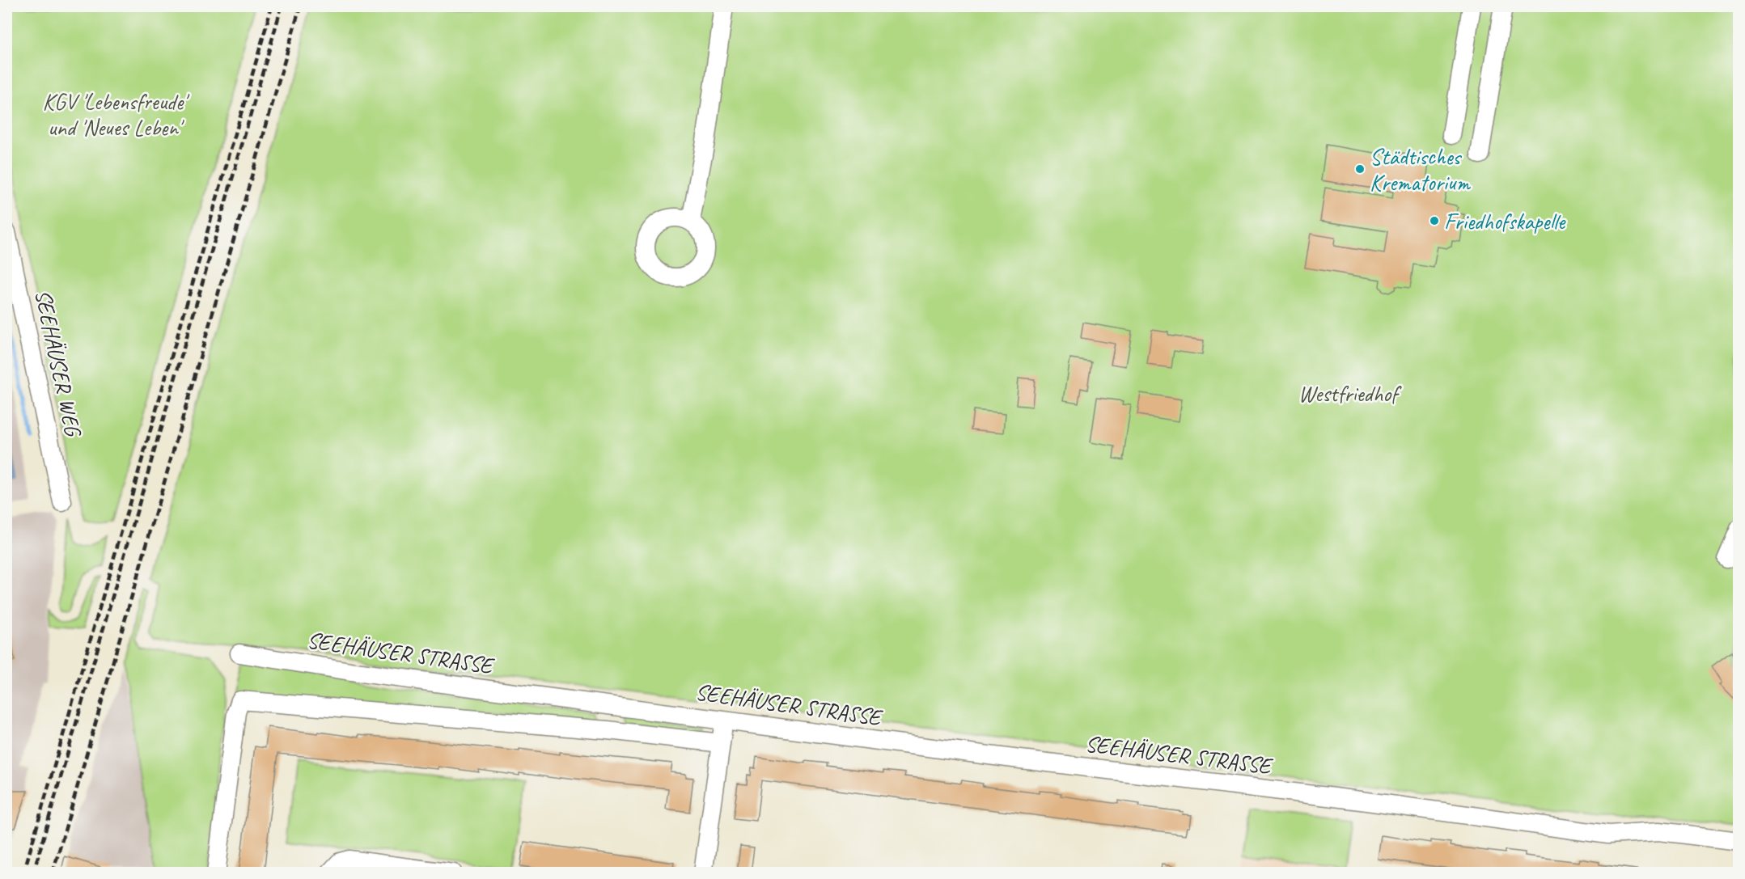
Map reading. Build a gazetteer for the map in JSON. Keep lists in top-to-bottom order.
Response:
{
  "streets": {
    "street": ["SEEHÄUSER WEG", "SEEHÄUSER STRASSE"]
  },
  "parks": ["KGV 'Lebensfreude' und 'Neues Leben'", "Westfriedhof"],
  "places": ["Städtisches Krematorium", "Friedhofskapelle"]
}
